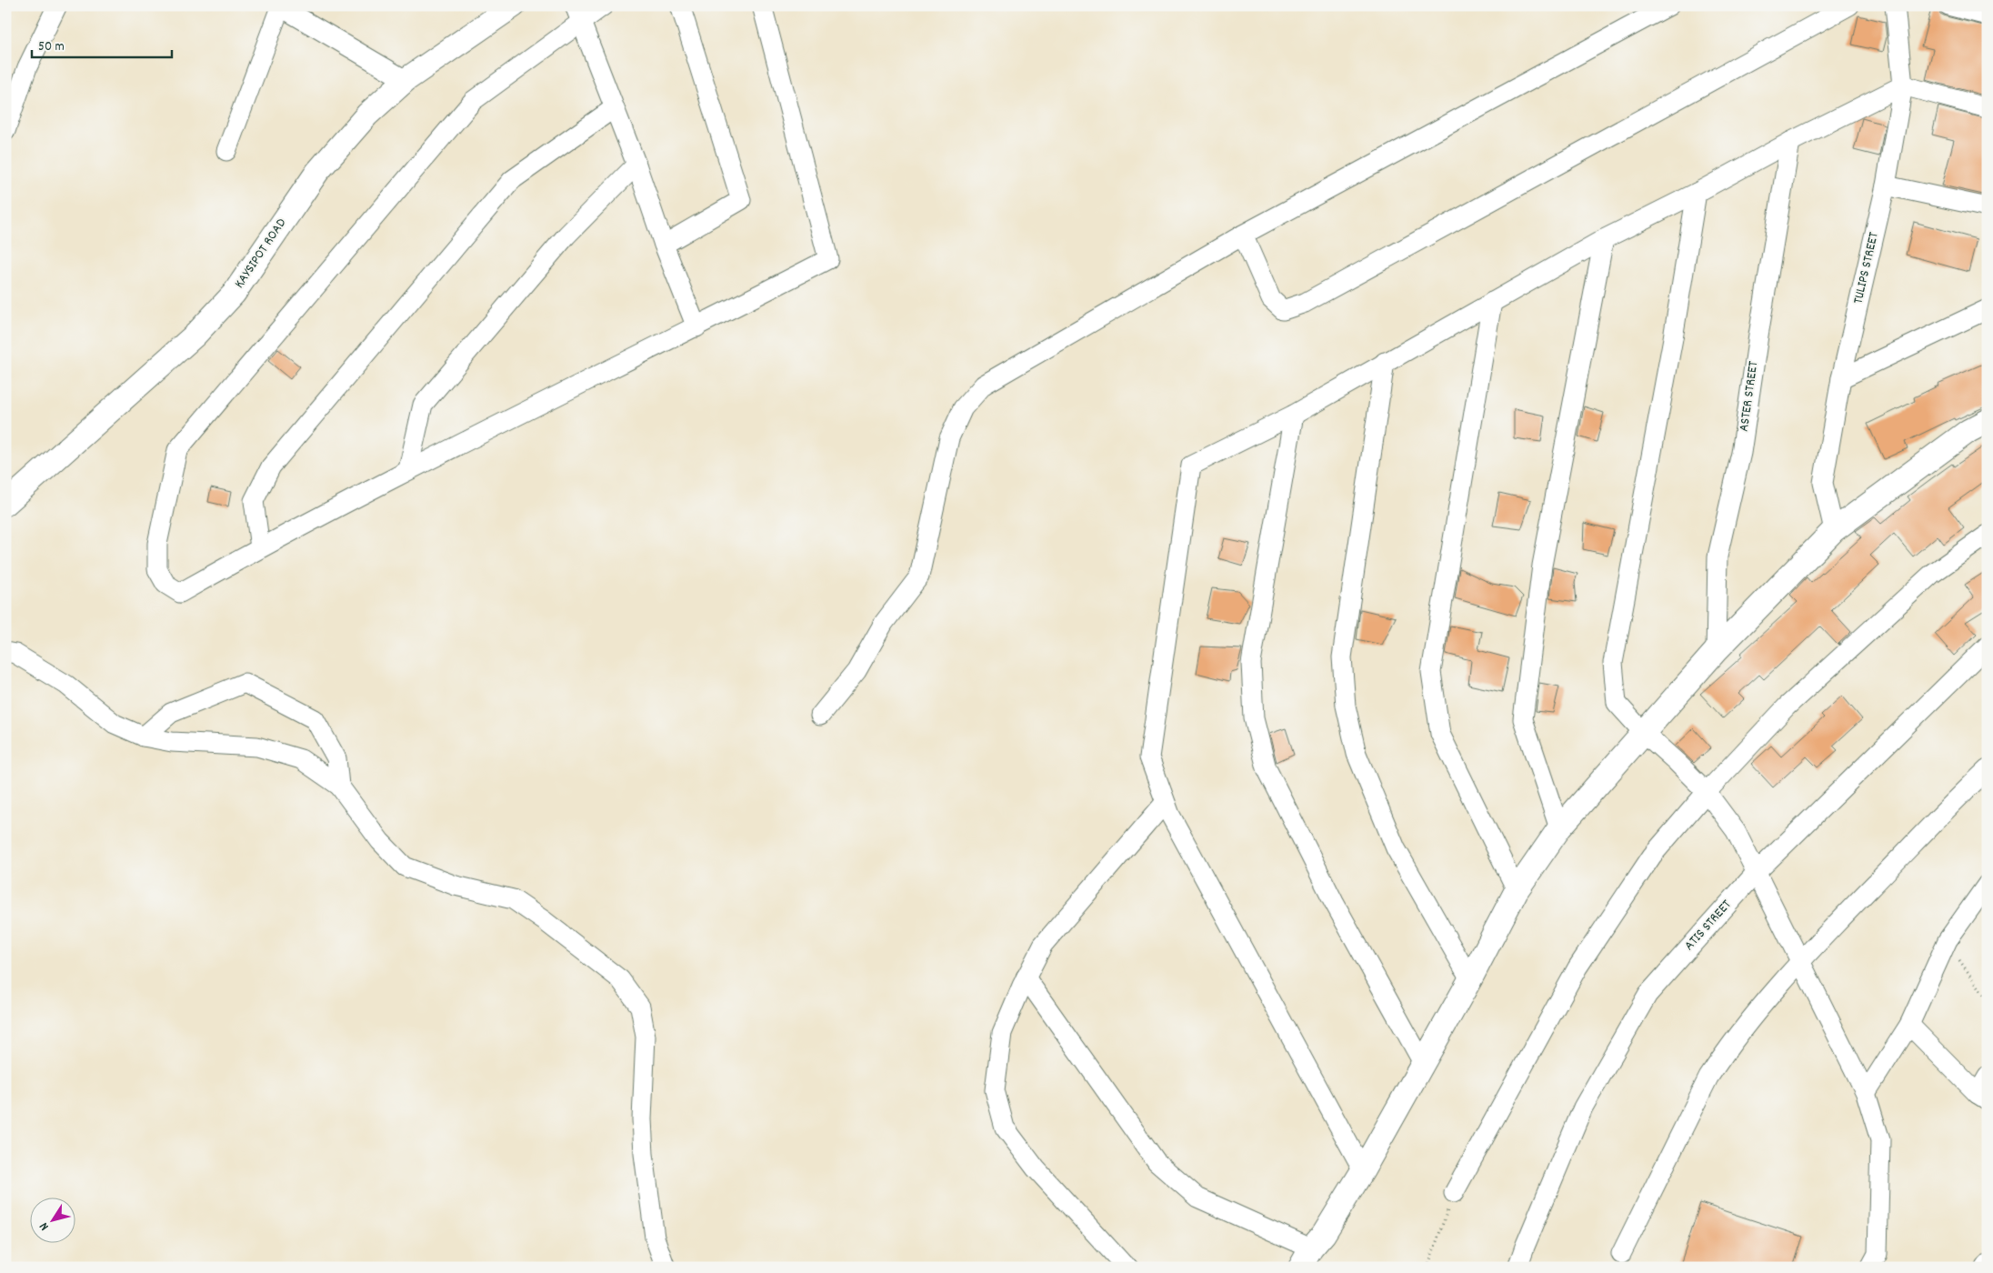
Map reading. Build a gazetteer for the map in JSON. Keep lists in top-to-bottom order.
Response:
{
  "streets": {
    "street": [
      "KAYSIPOT ROAD",
      "TULIPS STREET",
      "ASTER STREET",
      "ATIS STREET"
    ]
  },
  "scale_bar": "50 m",
  "north": "bottom left"
}
